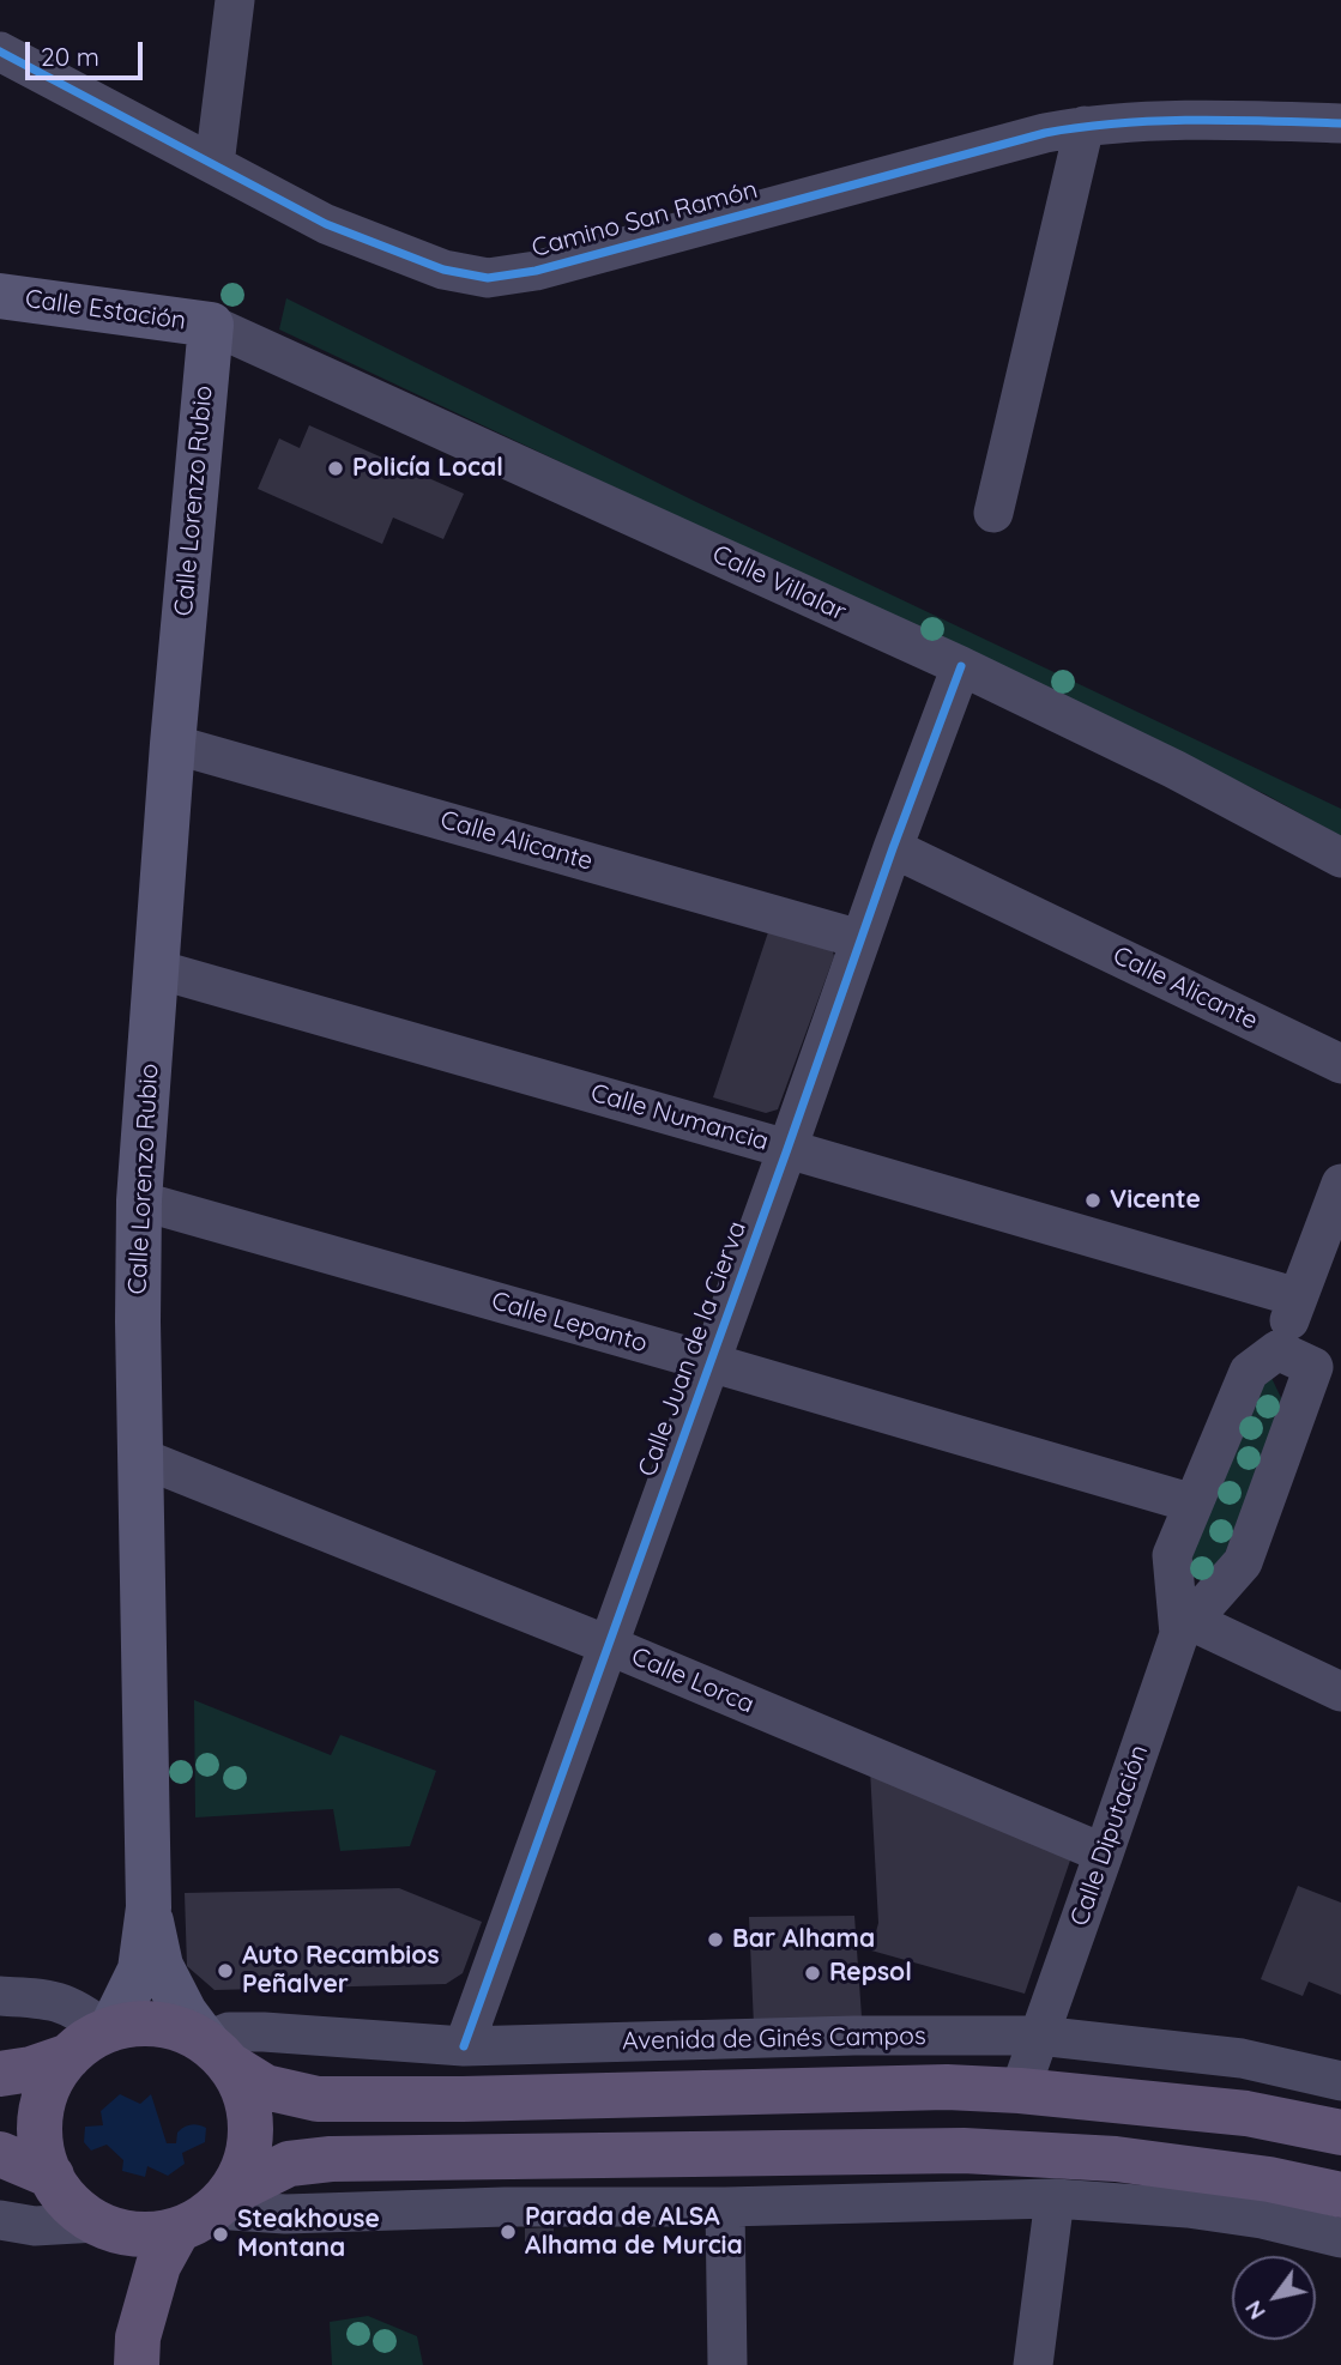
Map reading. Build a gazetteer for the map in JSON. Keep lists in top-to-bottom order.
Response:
{
  "streets": {
    "main road": ["Calle Estación", "Calle Lorenzo Rubio", "Avenida de Ginés Campos"],
    "street": [
      "Camino San Ramón",
      "Calle Villalar",
      "Calle Alicante",
      "Calle Numancia",
      "Calle Lepanto",
      "Calle Juan de la Cierva",
      "Calle Lorca",
      "Calle Diputación"
    ]
  },
  "crossings": [
    ["Calle Estación", "Calle Lorenzo Rubio"],
    ["Calle Estación", "Calle Villalar"],
    ["Calle Lorenzo Rubio", "Calle Villalar"],
    ["Calle Lorenzo Rubio", "Calle Alicante"],
    ["Calle Lorenzo Rubio", "Calle Numancia"],
    ["Calle Lorenzo Rubio", "Calle Lepanto"],
    ["Calle Lorenzo Rubio", "Calle Lorca"],
    ["Calle Lorenzo Rubio", "Avenida de Ginés Campos"],
    ["Calle Villalar", "Calle Juan de la Cierva"],
    ["Calle Alicante", "Calle Juan de la Cierva"],
    ["Calle Numancia", "Calle Juan de la Cierva"],
    ["Calle Lepanto", "Calle Juan de la Cierva"],
    ["Calle Juan de la Cierva", "Calle Lorca"],
    ["Calle Juan de la Cierva", "Avenida de Ginés Campos"],
    ["Calle Lorca", "Calle Diputación"],
    ["Calle Diputación", "Avenida de Ginés Campos"]
  ],
  "places": [
    "Policía Local",
    "Vicente",
    "Bar Alhama",
    "Auto Recambios Peñalver",
    "Repsol",
    "Parada de ALSA Alhama de Murcia",
    "Steakhouse Montana"
  ],
  "scale_bar": "20 m",
  "north": "bottom left"
}
